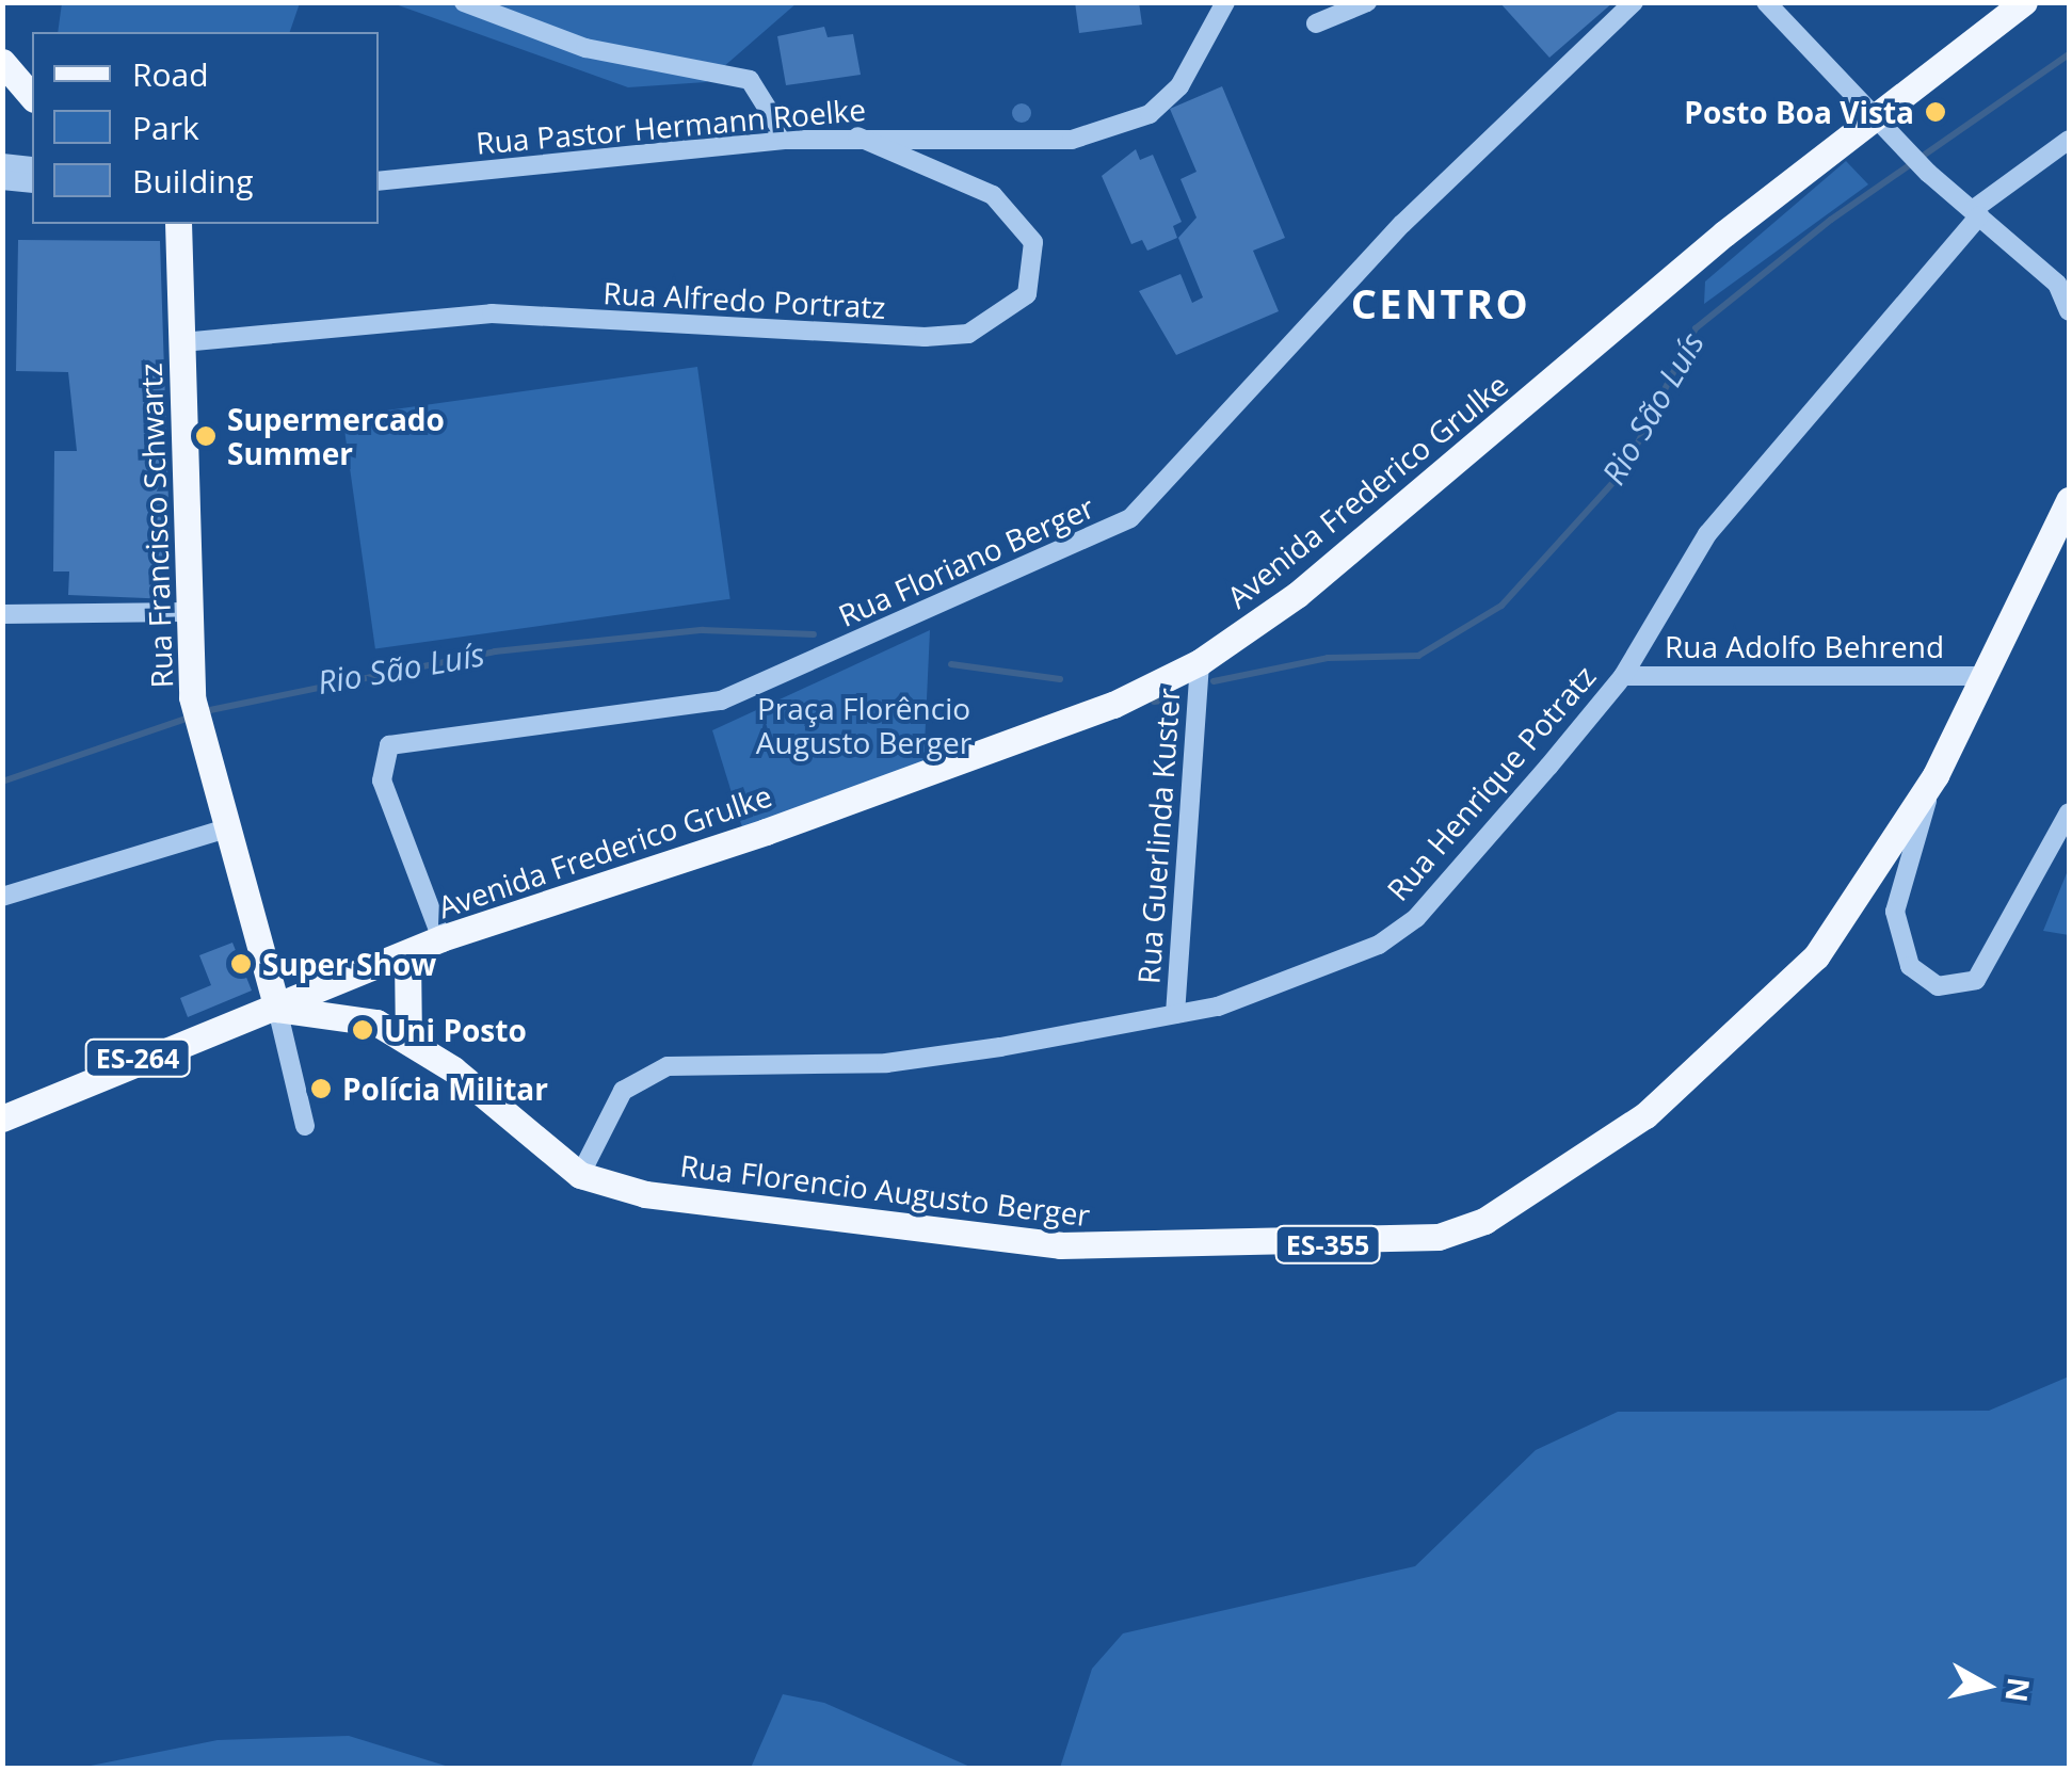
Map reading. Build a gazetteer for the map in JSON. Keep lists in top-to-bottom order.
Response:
{
  "streets": {
    "main road": [
      "Avenida Frederico Grulke",
      "Rua Francisco Schwartz",
      "ES-264",
      "Rua Florencio Augusto Berger",
      "ES-355"
    ],
    "street": [
      "Rua Pastor Hermann Roelke",
      "Rua Alfredo Portratz",
      "Rua Floriano Berger",
      "Rua Adolfo Behrend",
      "Rua Henrique Potratz",
      "Rua Guerlinda Kuster"
    ]
  },
  "crossings": [
    ["Rua Pastor Hermann Roelke", "Rua Alfredo Portratz"],
    ["Rua Alfredo Portratz", "Rua Francisco Schwartz"],
    ["Avenida Frederico Grulke", "Rua Francisco Schwartz"],
    ["Avenida Frederico Grulke", "Rua Floriano Berger"],
    ["Avenida Frederico Grulke", "Rua Guerlinda Kuster"],
    ["Avenida Frederico Grulke", "Rua Florencio Augusto Berger"],
    ["Rua Francisco Schwartz", "Rua Florencio Augusto Berger"],
    ["Rua Adolfo Behrend", "Rua Henrique Potratz"],
    ["Rua Adolfo Behrend", "Rua Florencio Augusto Berger"],
    ["Rua Henrique Potratz", "Rua Guerlinda Kuster"],
    ["Rua Henrique Potratz", "Rua Florencio Augusto Berger"]
  ],
  "districts": ["CENTRO"],
  "water": ["Rio São Luís"],
  "parks": ["Praça Florêncio Augusto Berger"],
  "places": [
    "Posto Boa Vista",
    "Supermercado Summer",
    "Super Show",
    "Uni Posto",
    "Polícia Militar"
  ],
  "legend": ["Road", "Park", "Building"],
  "north": "right"
}
